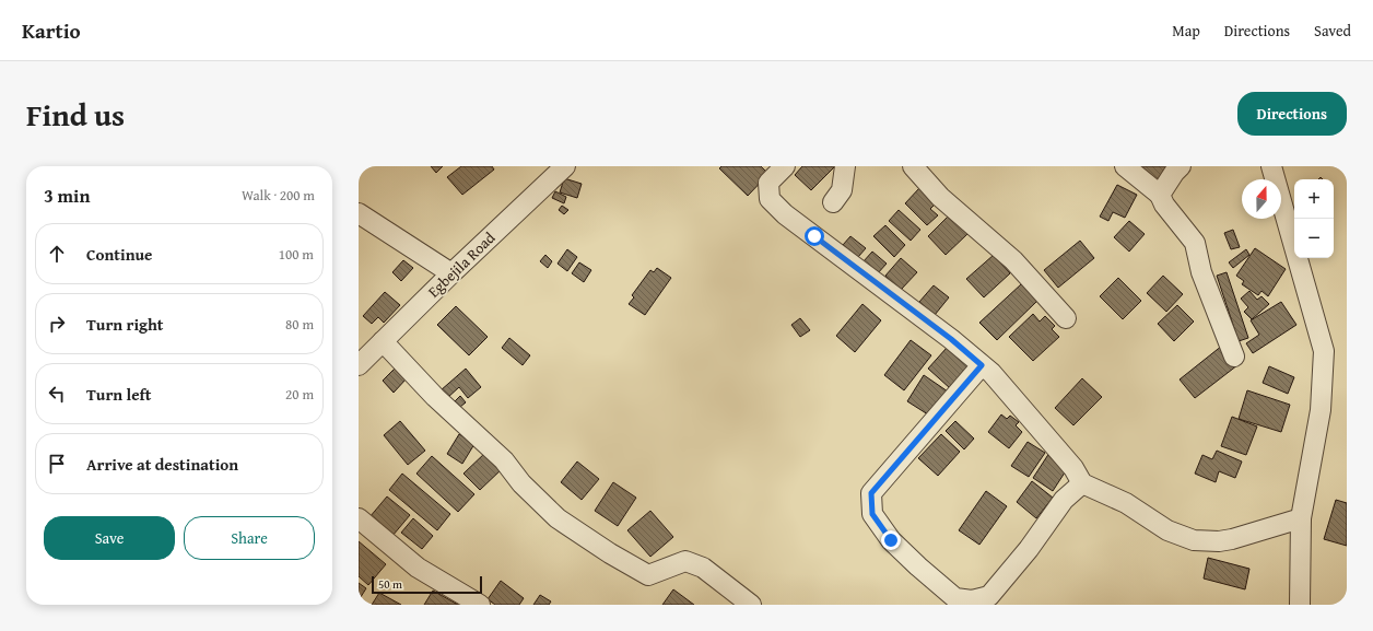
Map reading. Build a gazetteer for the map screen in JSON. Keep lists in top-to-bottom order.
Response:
{
  "streets": {
    "street": ["Egbejila Road"]
  },
  "scale_bar": "50 m",
  "north": "top",
  "page": {
    "header": "Kartio",
    "nav": ["Map", "Directions", "Saved"],
    "title": "Find us",
    "buttons": [
      "Directions",
      ["Save", "Share"]
    ],
    "heading": ["3 min", "Walk · 200 m"],
    "map_buttons": ["+", "−"],
    "list": [
      ["Continue", "100 m"],
      ["Turn right", "80 m"],
      ["Turn left", "20 m"],
      "Arrive at destination"
    ],
    "scale": "50 m"
  }
}
